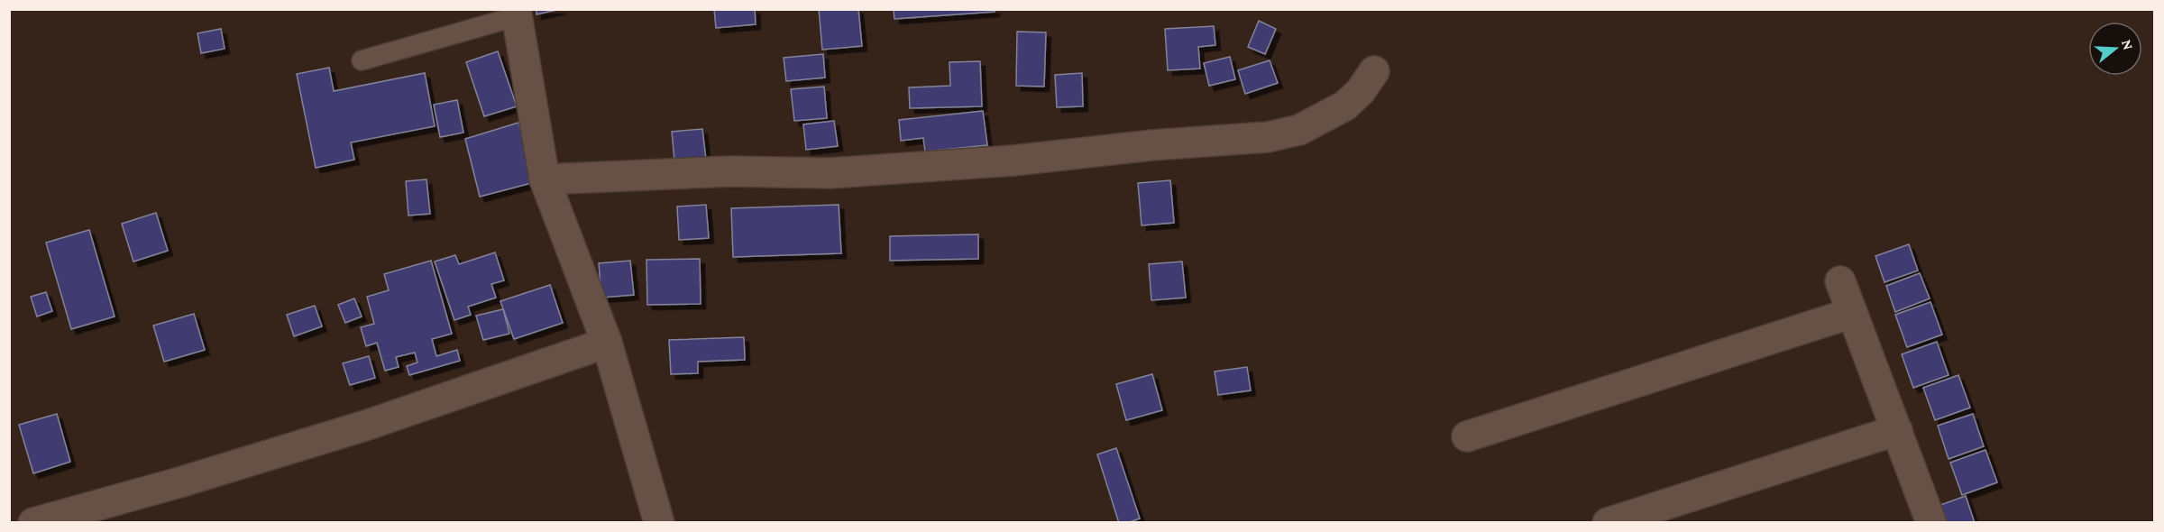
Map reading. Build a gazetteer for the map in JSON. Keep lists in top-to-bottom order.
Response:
{
  "north": "right"
}
